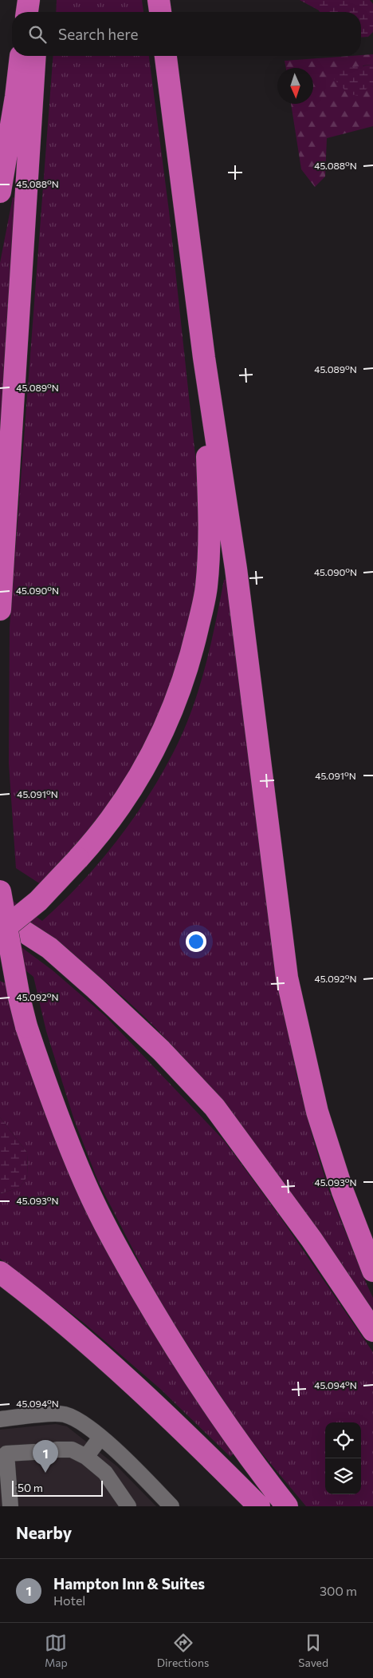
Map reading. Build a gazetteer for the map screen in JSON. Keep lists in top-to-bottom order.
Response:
{
  "scale_bar": "50 m",
  "north": "bottom",
  "page": {
    "search": "Search here",
    "pins": "1",
    "scale": "50 m",
    "heading": "Nearby",
    "list": [
      {
        "mark": "1",
        "name": "Hampton Inn & Suites",
        "note": "Hotel",
        "value": "300 m"
      }
    ],
    "nav": ["Map", "Directions", "Saved"]
  },
  "coordinates": [
    "45.088°N",
    "45.089°N",
    "45.090°N",
    "45.091°N",
    "45.092°N",
    "45.093°N",
    "45.094°N"
  ]
}
